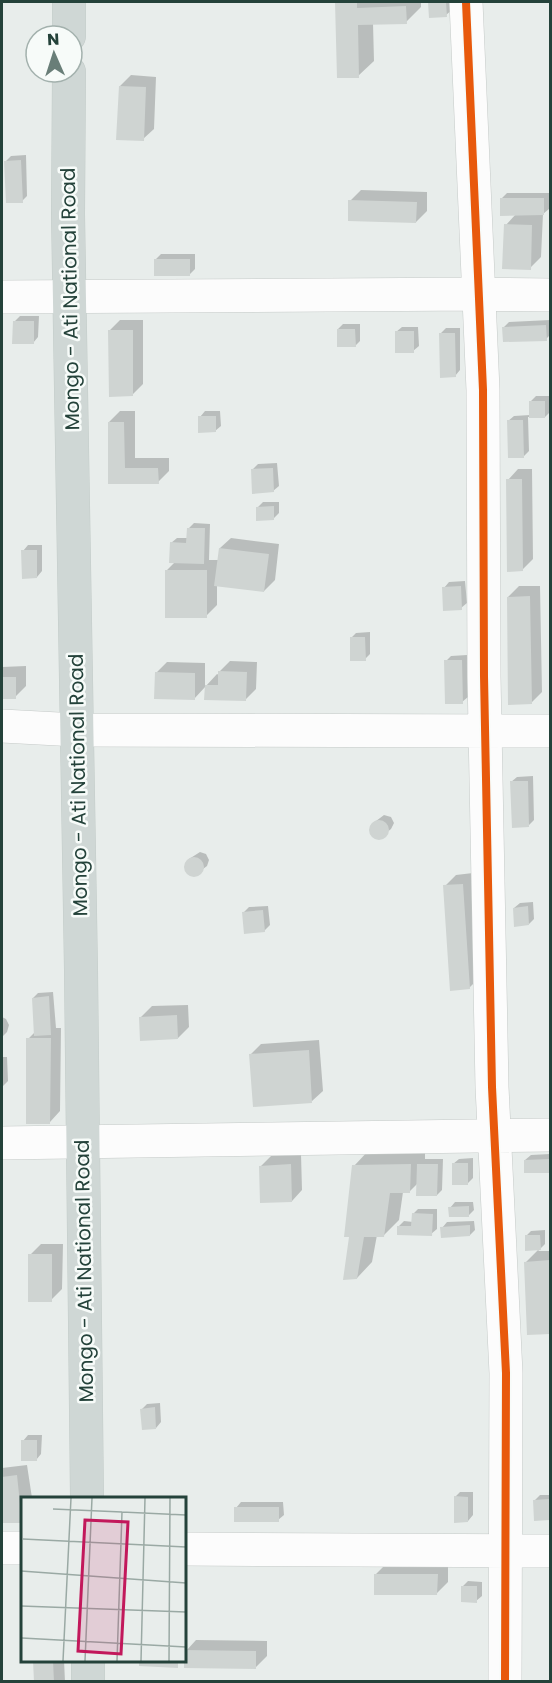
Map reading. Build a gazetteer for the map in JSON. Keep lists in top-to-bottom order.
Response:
{
  "streets": {
    "main road": ["Mongo - Ati National Road"]
  },
  "north": "top"
}
